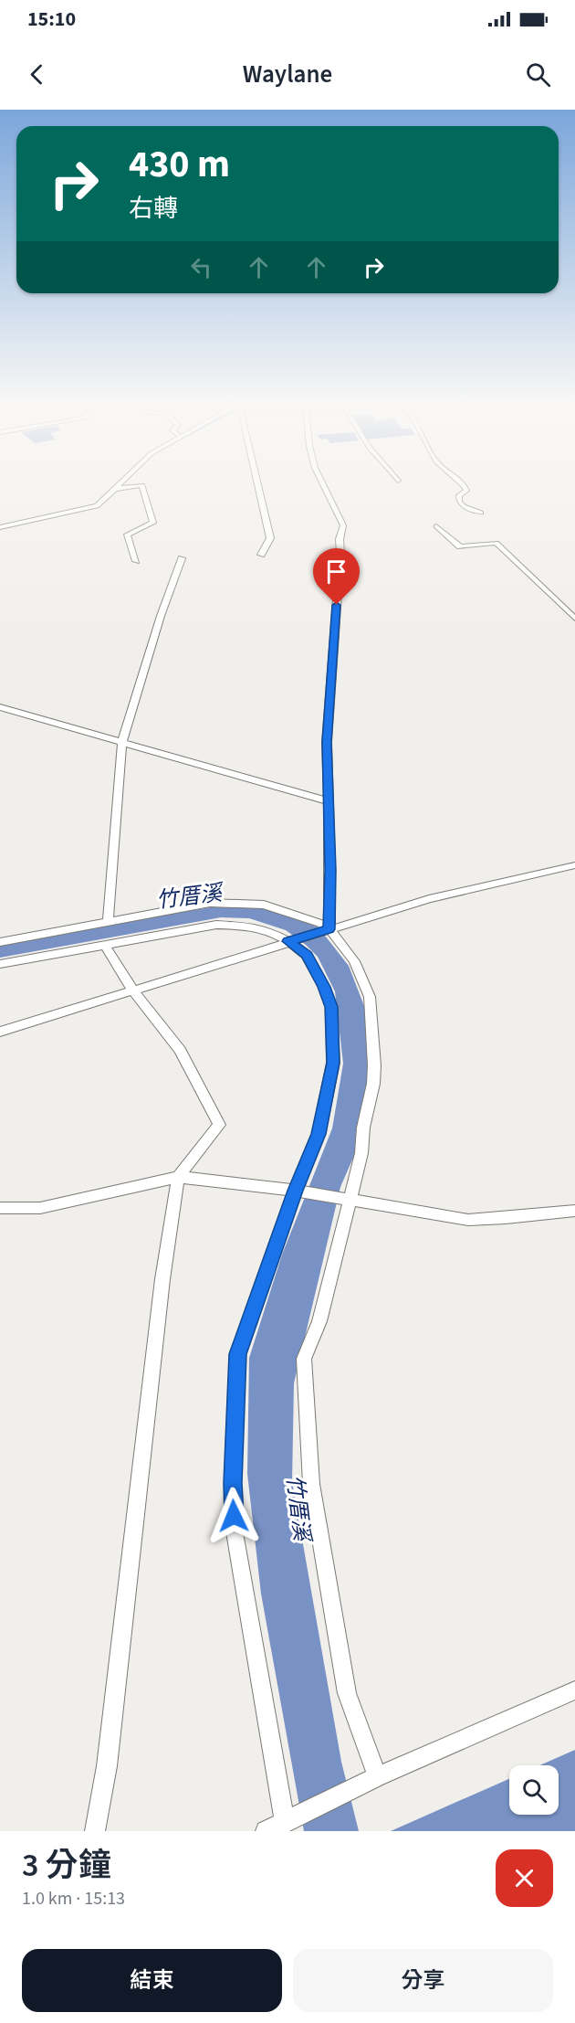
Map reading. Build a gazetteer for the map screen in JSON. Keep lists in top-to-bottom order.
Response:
{
  "water": ["竹厝溪"],
  "page": {
    "status": "15:10",
    "header": "Waylane",
    "turn": ["430 m", "右轉"],
    "heading": ["3 分鐘", "1.0 km · 15:13"],
    "buttons": ["結束", "分享"]
  }
}
